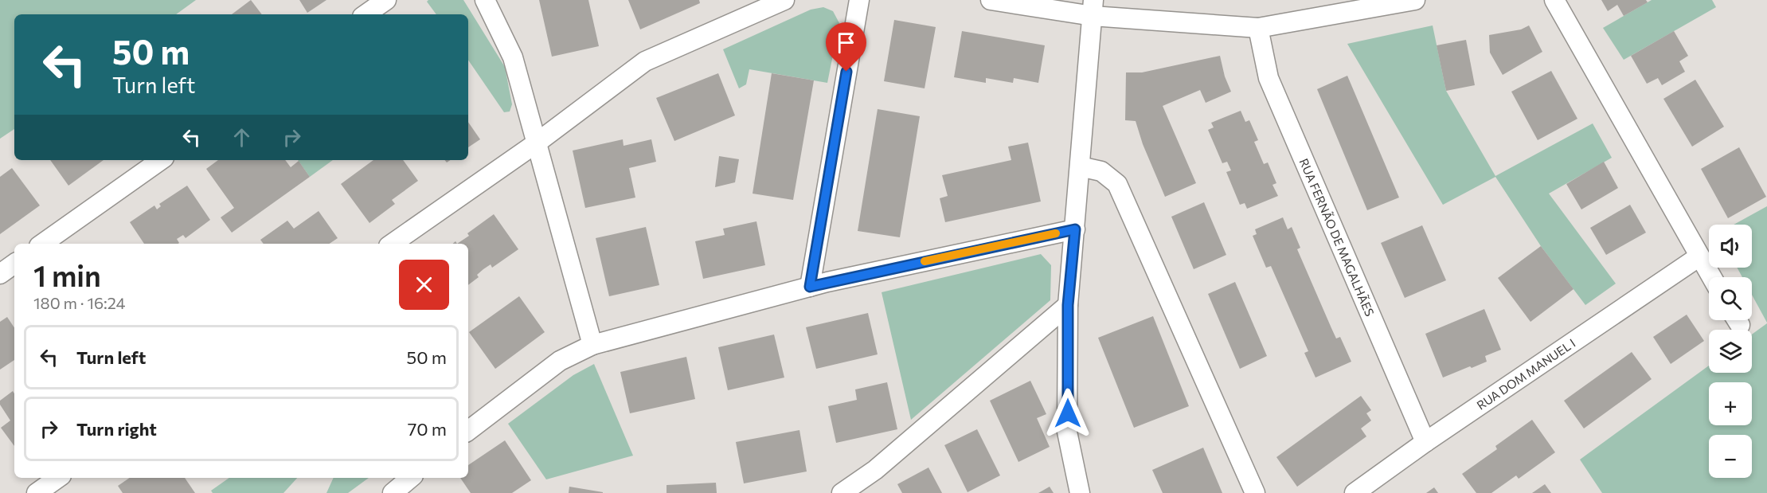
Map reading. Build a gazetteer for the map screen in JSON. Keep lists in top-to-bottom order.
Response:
{
  "streets": {
    "street": ["RUA FERNÃO DE MAGALHÃES", "RUA DOM MANUEL I"]
  },
  "crossings": [
    ["RUA FERNÃO DE MAGALHÃES", "RUA DOM MANUEL I"]
  ],
  "page": {
    "turn": ["50 m", "Turn left"],
    "map_buttons": ["+", "−"],
    "heading": ["1 min", "180 m · 16:24"],
    "list": [
      {
        "name": "Turn left",
        "value": "50 m"
      },
      {
        "name": "Turn right",
        "value": "70 m"
      }
    ]
  }
}
